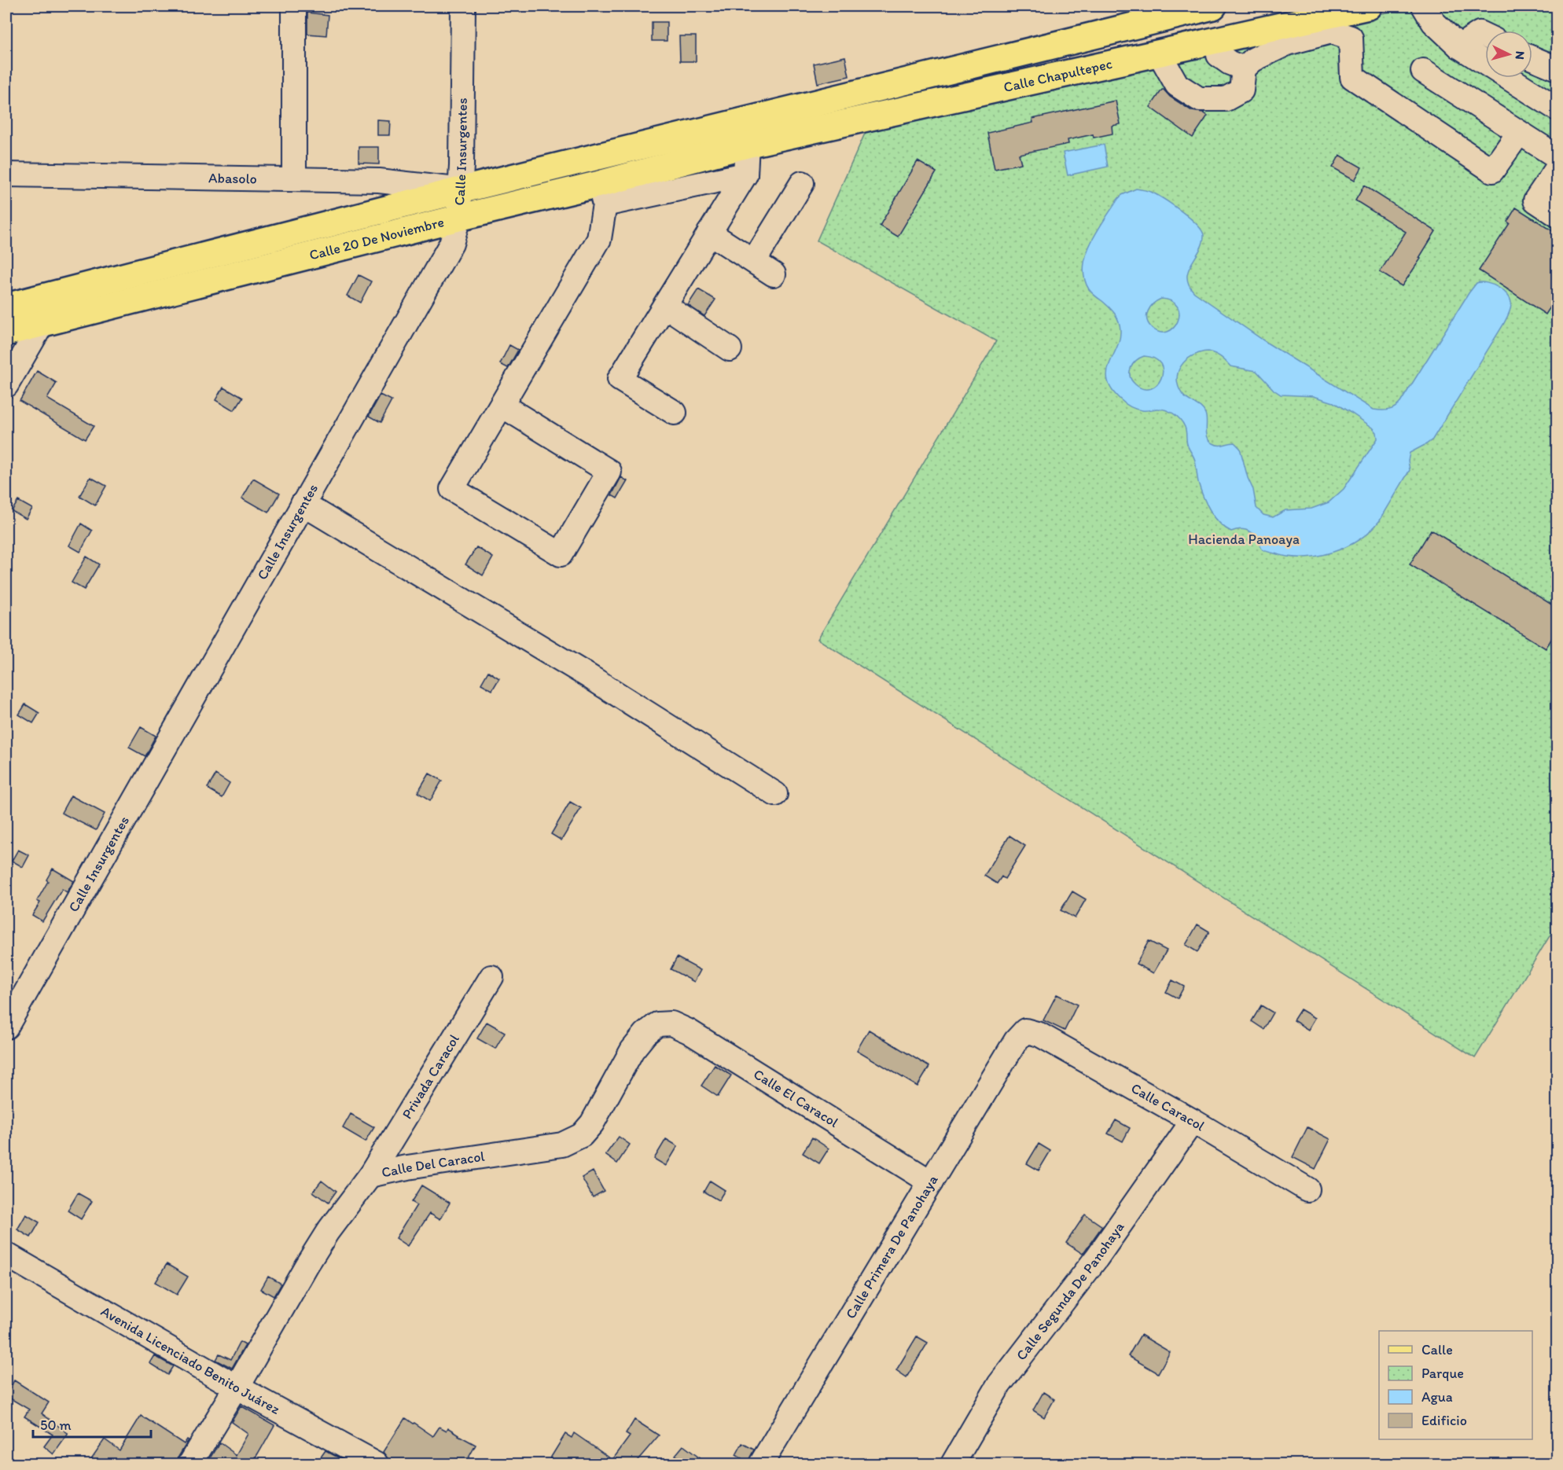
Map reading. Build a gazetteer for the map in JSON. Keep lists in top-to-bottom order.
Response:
{
  "streets": {
    "main road": ["Calle Chapultepec", "Calle 20 De Noviembre"],
    "street": [
      "Calle Insurgentes",
      "Abasolo",
      "Privada Caracol",
      "Calle El Caracol",
      "Calle Caracol",
      "Calle Del Caracol",
      "Calle Primera De Panohaya",
      "Calle Segunda De Panohaya",
      "Avenida Licenciado Benito Juárez"
    ]
  },
  "crossings": [
    ["Calle Chapultepec", "Calle 20 De Noviembre"],
    ["Calle Insurgentes", "Abasolo"],
    ["Calle Insurgentes", "Calle 20 De Noviembre"],
    ["Abasolo", "Calle 20 De Noviembre"],
    ["Privada Caracol", "Calle Del Caracol"],
    ["Calle El Caracol", "Calle Del Caracol"],
    ["Calle El Caracol", "Calle Primera De Panohaya"],
    ["Calle Caracol", "Calle Primera De Panohaya"],
    ["Calle Caracol", "Calle Segunda De Panohaya"],
    ["Calle Del Caracol", "Avenida Licenciado Benito Juárez"]
  ],
  "parks": ["Hacienda Panoaya"],
  "legend": [
    "Calle",
    "Parque",
    "Agua",
    "Edificio"
  ],
  "scale_bar": "50 m",
  "north": "right"
}
